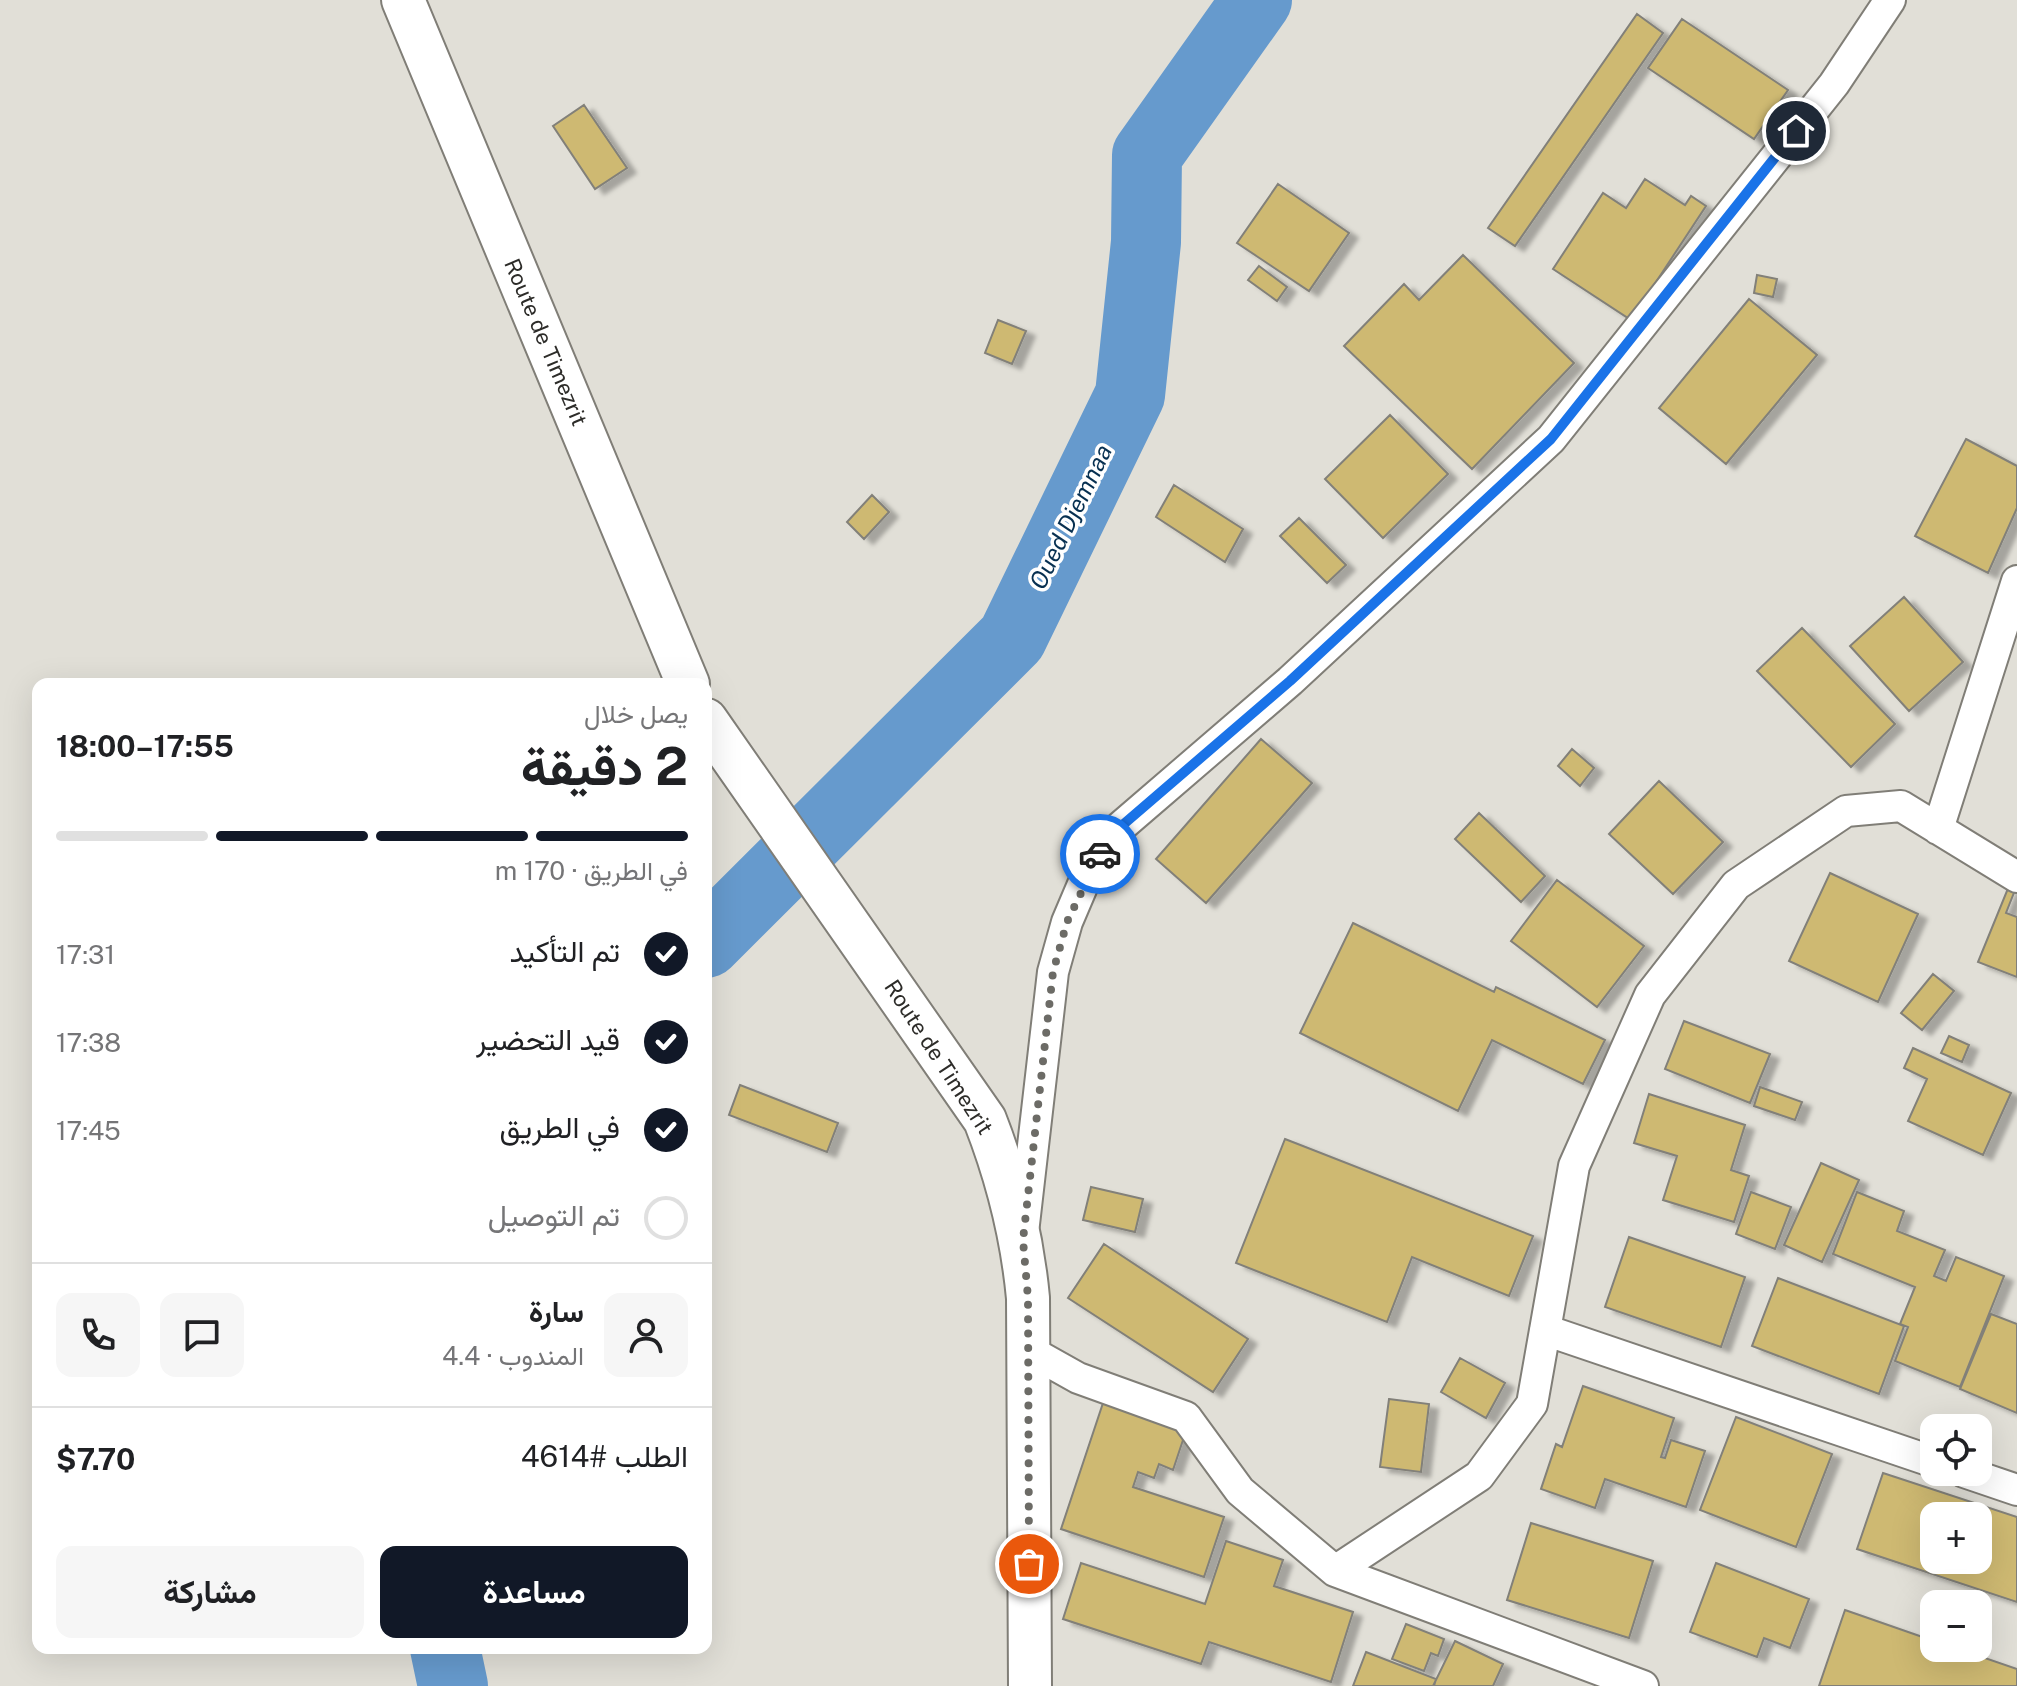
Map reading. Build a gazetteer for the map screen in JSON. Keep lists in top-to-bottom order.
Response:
{
  "streets": {
    "main road": ["Route de Timezrit"]
  },
  "water": ["Oued Djemnaa"],
  "page": {
    "heading": ["2 دقيقة", "يصل خلال", "17:55–18:00"],
    "panel": [
      "سارة",
      "المندوب · 4.4",
      "الطلب #4614",
      "$7.70"
    ],
    "bar": "في الطريق · 170 m",
    "list": [
      ["تم التأكيد", "17:31"],
      ["قيد التحضير", "17:38"],
      ["في الطريق", "17:45"],
      "تم التوصيل"
    ],
    "map_buttons": ["+", "−"],
    "buttons": ["مساعدة", "مشاركة"]
  }
}
